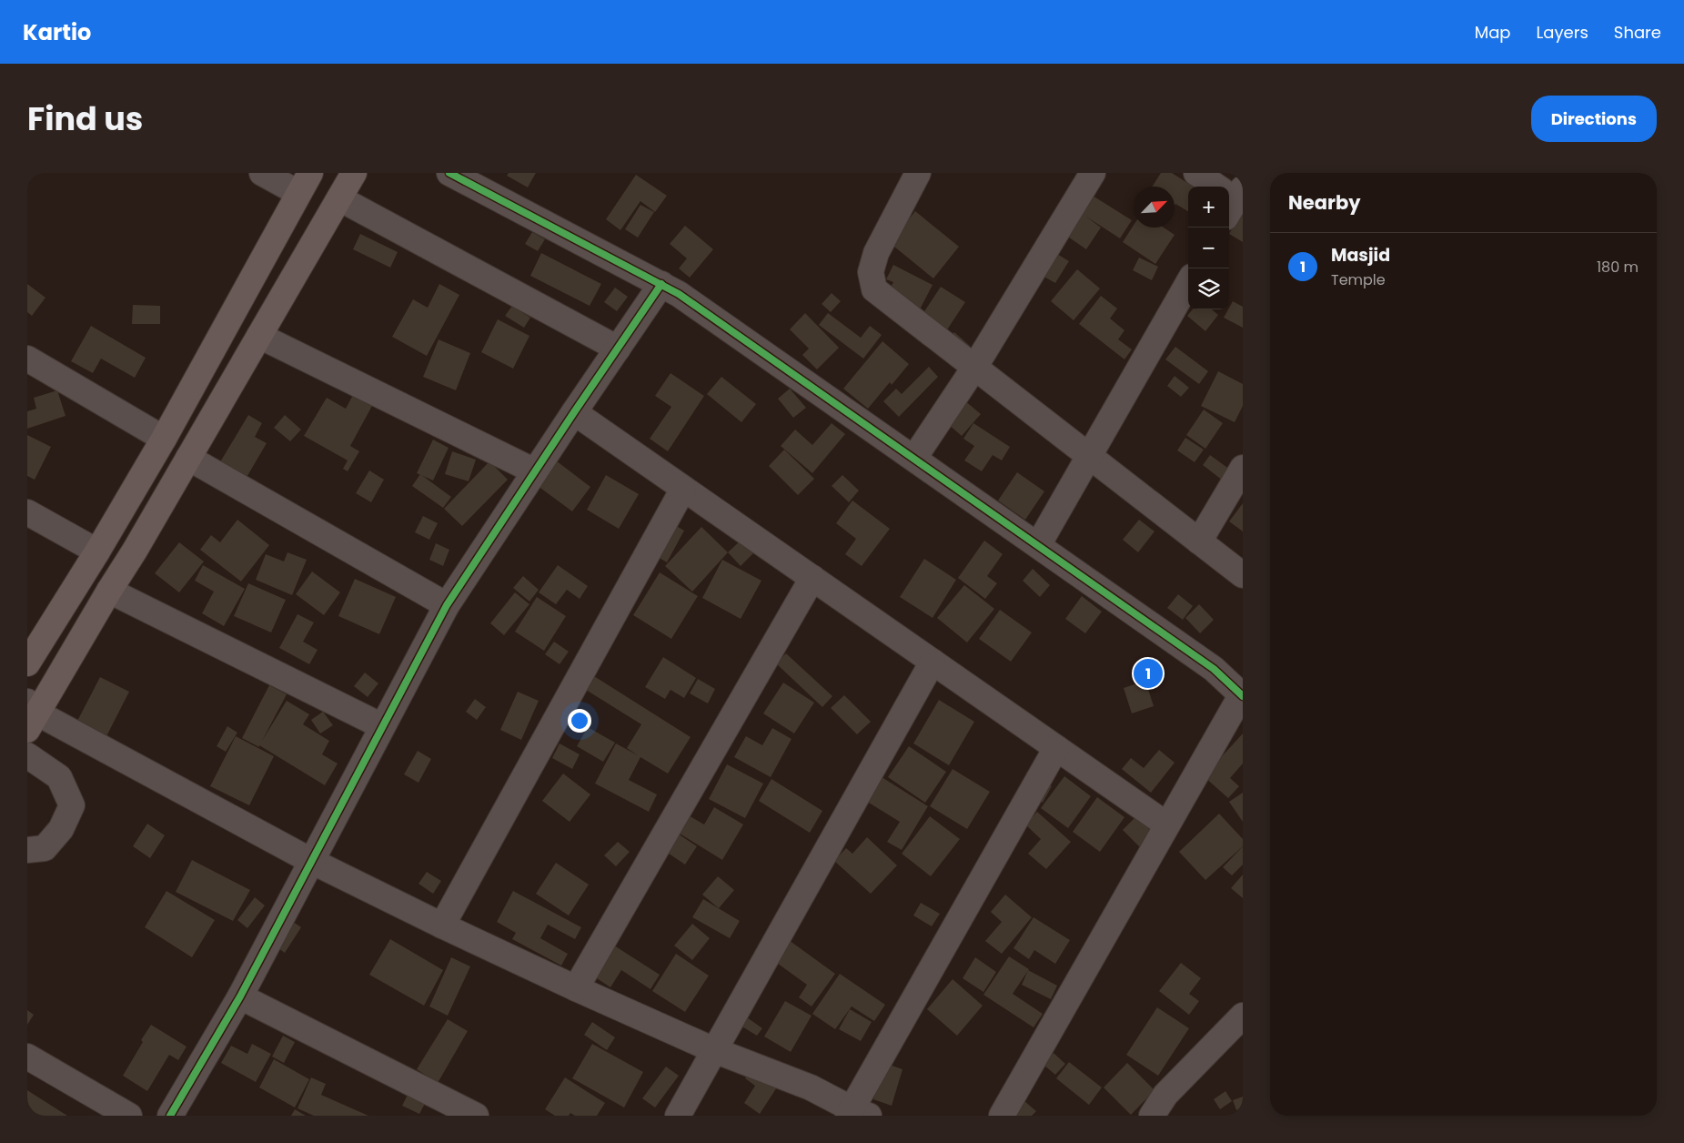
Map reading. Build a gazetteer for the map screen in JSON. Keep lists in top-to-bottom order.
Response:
{
  "north": "top right",
  "page": {
    "header": "Kartio",
    "nav": ["Map", "Layers", "Share"],
    "title": "Find us",
    "buttons": "Directions",
    "heading": "Nearby",
    "map_buttons": ["+", "−"],
    "list": [
      {
        "mark": "1",
        "name": "Masjid",
        "note": "Temple",
        "value": "180 m"
      }
    ],
    "pins": "1"
  }
}
